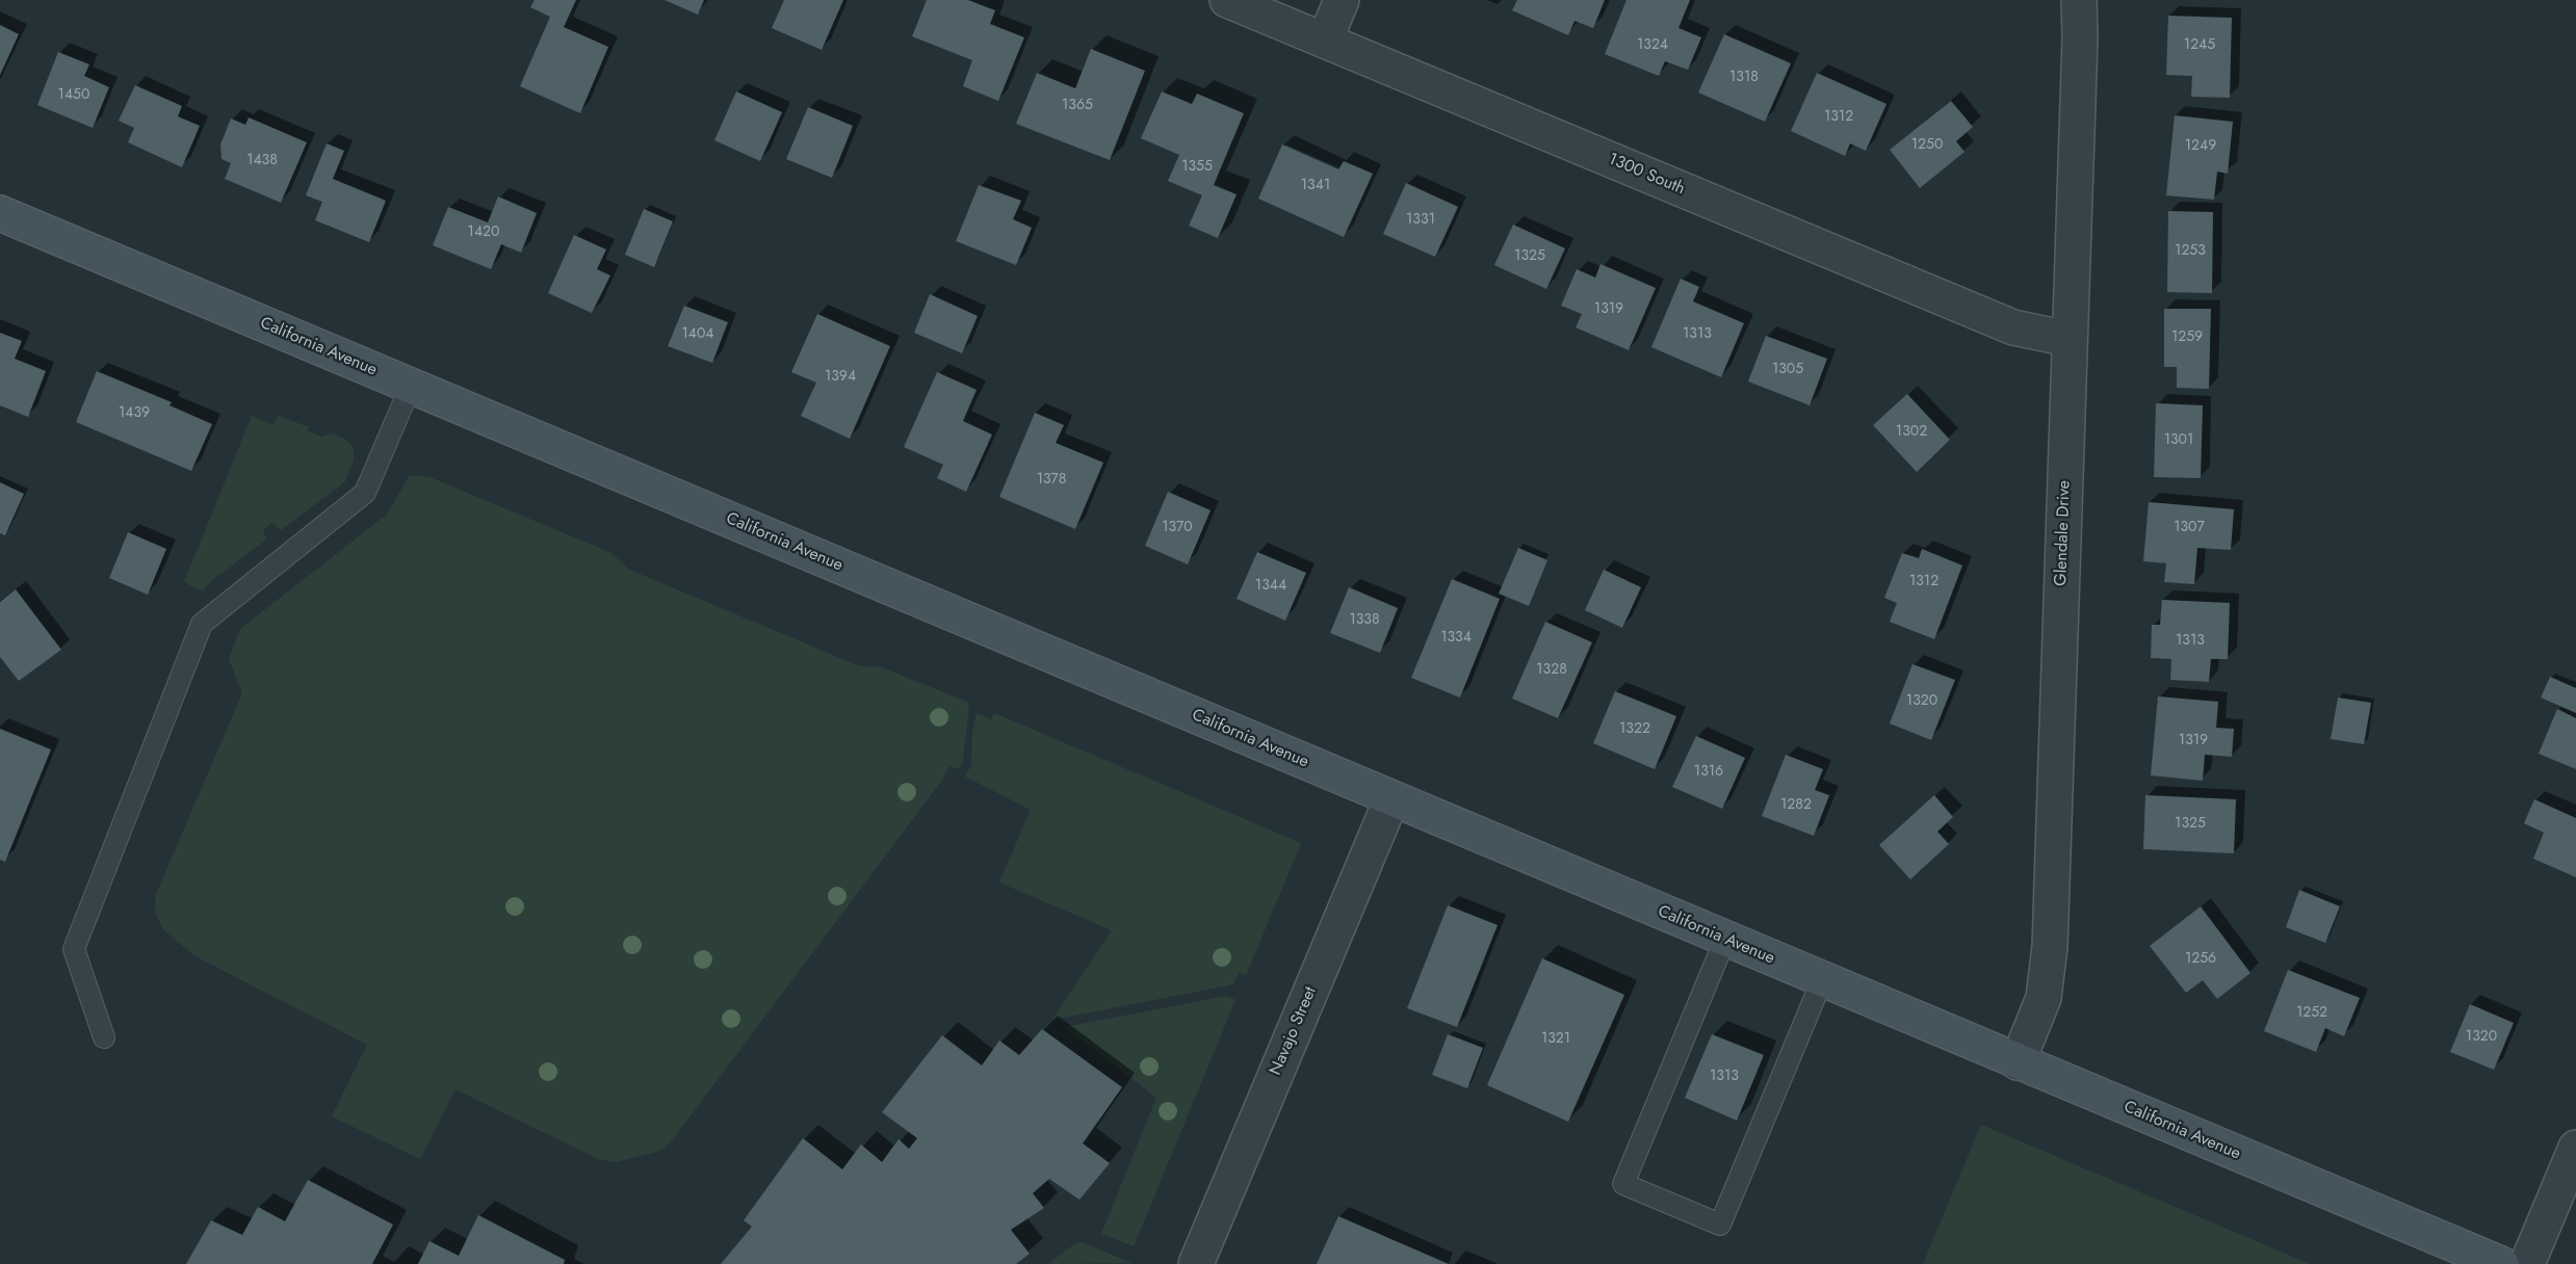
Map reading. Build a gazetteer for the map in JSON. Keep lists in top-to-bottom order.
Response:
{
  "streets": {
    "main road": ["California Avenue"],
    "street": ["1300 South", "Glendale Drive", "Navajo Street"]
  },
  "crossings": [
    ["1300 South", "Glendale Drive"],
    ["California Avenue", "Glendale Drive"],
    ["California Avenue", "Navajo Street"]
  ],
  "house_numbers": [
    "1324",
    "1245",
    "1318",
    "1450",
    "1365",
    "1312",
    "1250",
    "1249",
    "1438",
    "1355",
    "1341",
    "1331",
    "1420",
    "1253",
    "1325",
    "1319",
    "1404",
    "1313",
    "1259",
    "1305",
    "1394",
    "1439",
    "1302",
    "1301",
    "1378",
    "1370",
    "1307",
    "1312",
    "1344",
    "1338",
    "1334",
    "1313",
    "1328",
    "1320",
    "1322",
    "1319",
    "1316",
    "1282",
    "1325",
    "1256",
    "1252",
    "1320",
    "1321",
    "1313"
  ]
}
